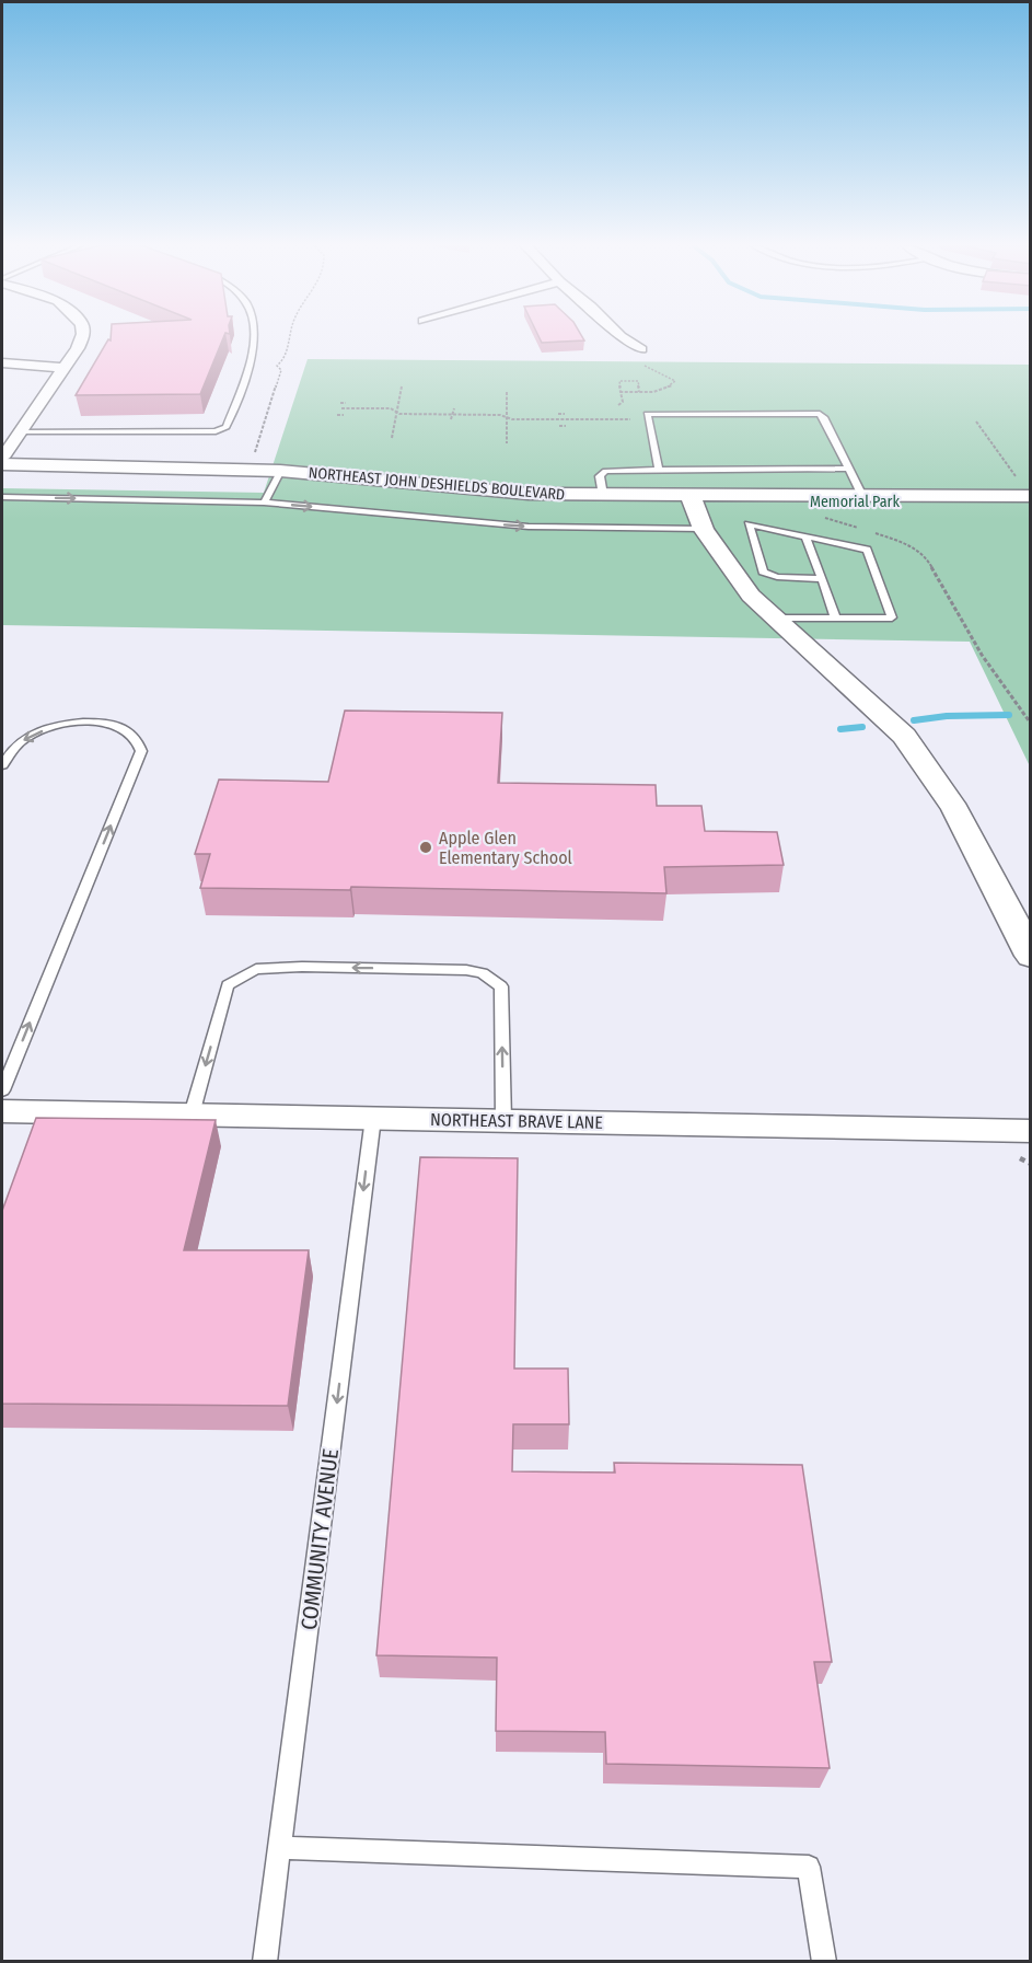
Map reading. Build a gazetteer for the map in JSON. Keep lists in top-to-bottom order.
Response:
{
  "streets": {
    "street": ["NORTHEAST JOHN DESHIELDS BOULEVARD", "NORTHEAST BRAVE LANE"],
    "lane": ["COMMUNITY AVENUE"]
  },
  "crossings": [
    ["NORTHEAST BRAVE LANE", "COMMUNITY AVENUE"]
  ],
  "one_way": ["COMMUNITY AVENUE"],
  "parks": ["Memorial Park"],
  "places": ["Apple Glen Elementary School"]
}
